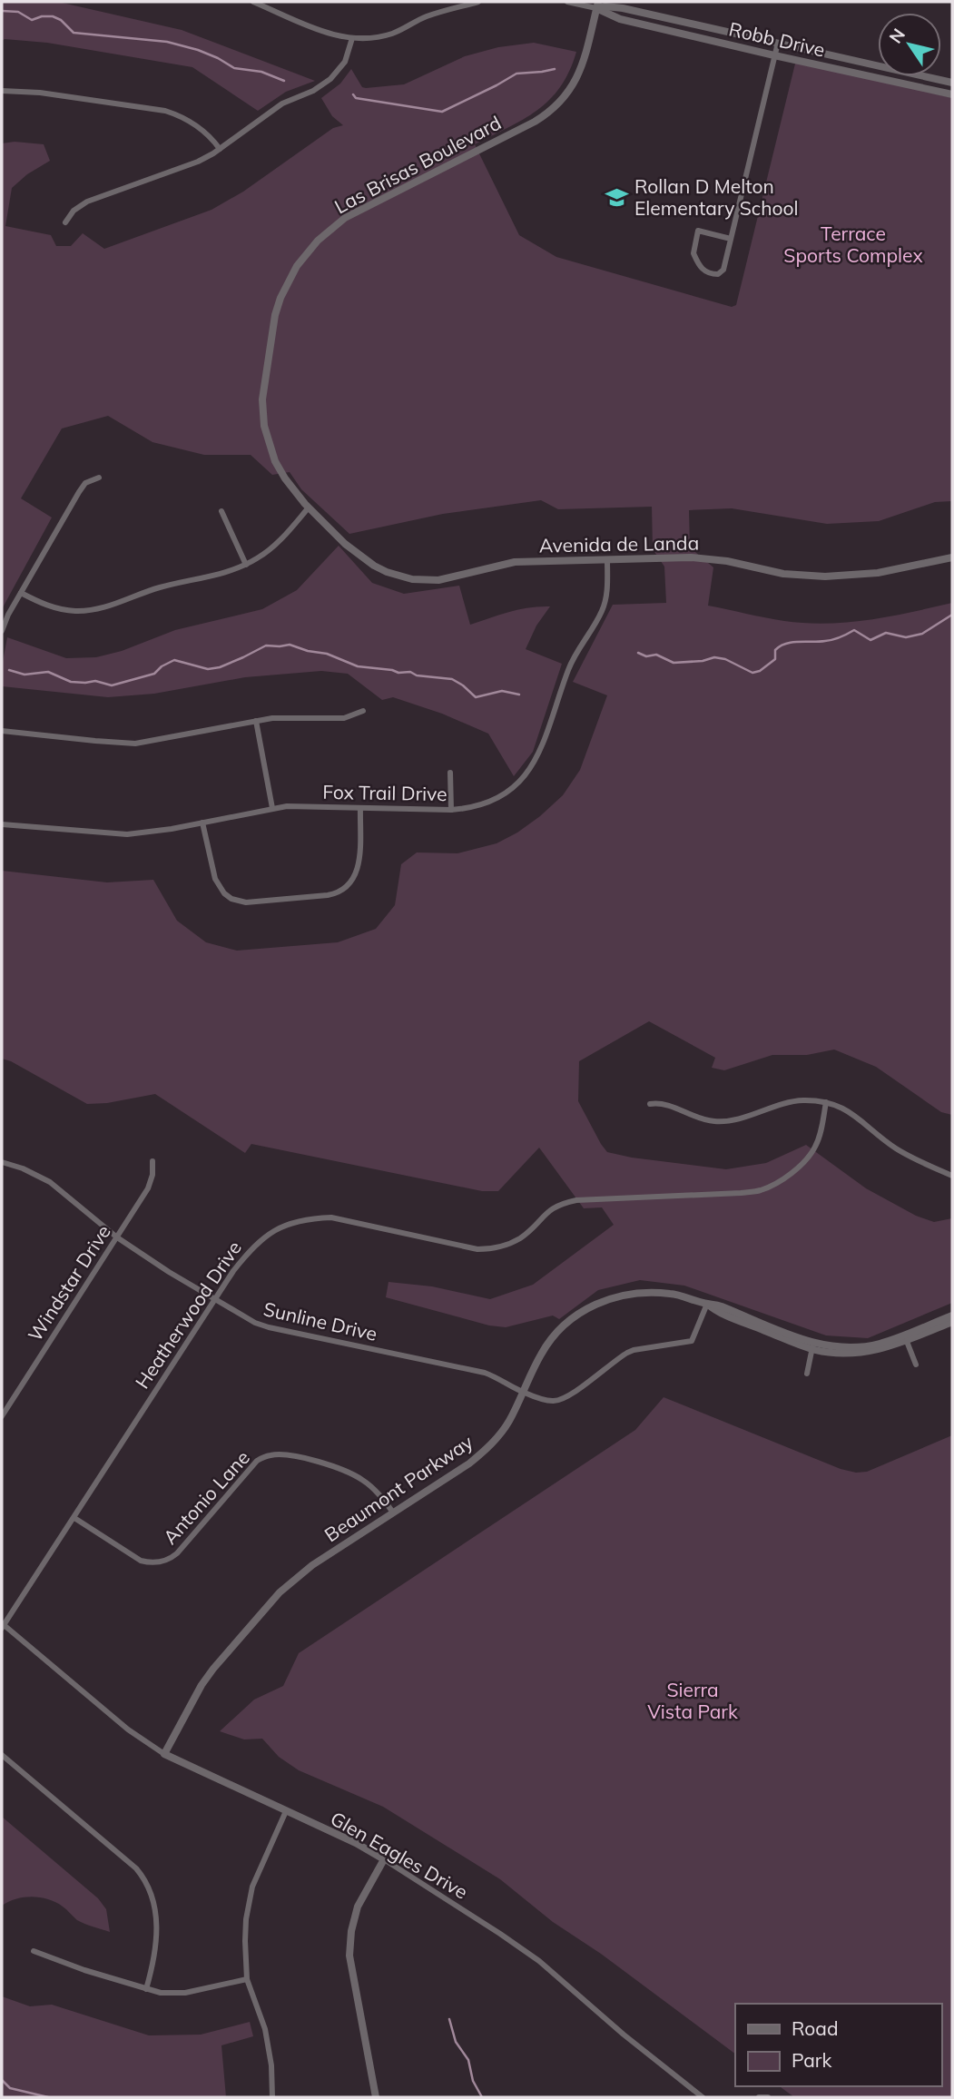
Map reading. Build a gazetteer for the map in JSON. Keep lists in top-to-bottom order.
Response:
{
  "streets": {
    "street": [
      "Robb Drive",
      "Las Brisas Boulevard",
      "Avenida de Landa",
      "Fox Trail Drive",
      "Windstar Drive",
      "Heatherwood Drive",
      "Sunline Drive",
      "Beaumont Parkway",
      "Antonio Lane",
      "Glen Eagles Drive"
    ]
  },
  "crossings": [
    ["Robb Drive", "Las Brisas Boulevard"],
    ["Las Brisas Boulevard", "Avenida de Landa"],
    ["Avenida de Landa", "Fox Trail Drive"],
    ["Windstar Drive", "Sunline Drive"],
    ["Heatherwood Drive", "Sunline Drive"],
    ["Heatherwood Drive", "Antonio Lane"],
    ["Heatherwood Drive", "Glen Eagles Drive"],
    ["Sunline Drive", "Beaumont Parkway"],
    ["Beaumont Parkway", "Antonio Lane"],
    ["Beaumont Parkway", "Glen Eagles Drive"]
  ],
  "parks": ["Terrace Sports Complex", "Sierra Vista Park"],
  "places": {
    "school or university": ["Rollan D Melton Elementary School"]
  },
  "legend": ["Road", "Park"],
  "north": "top left"
}
